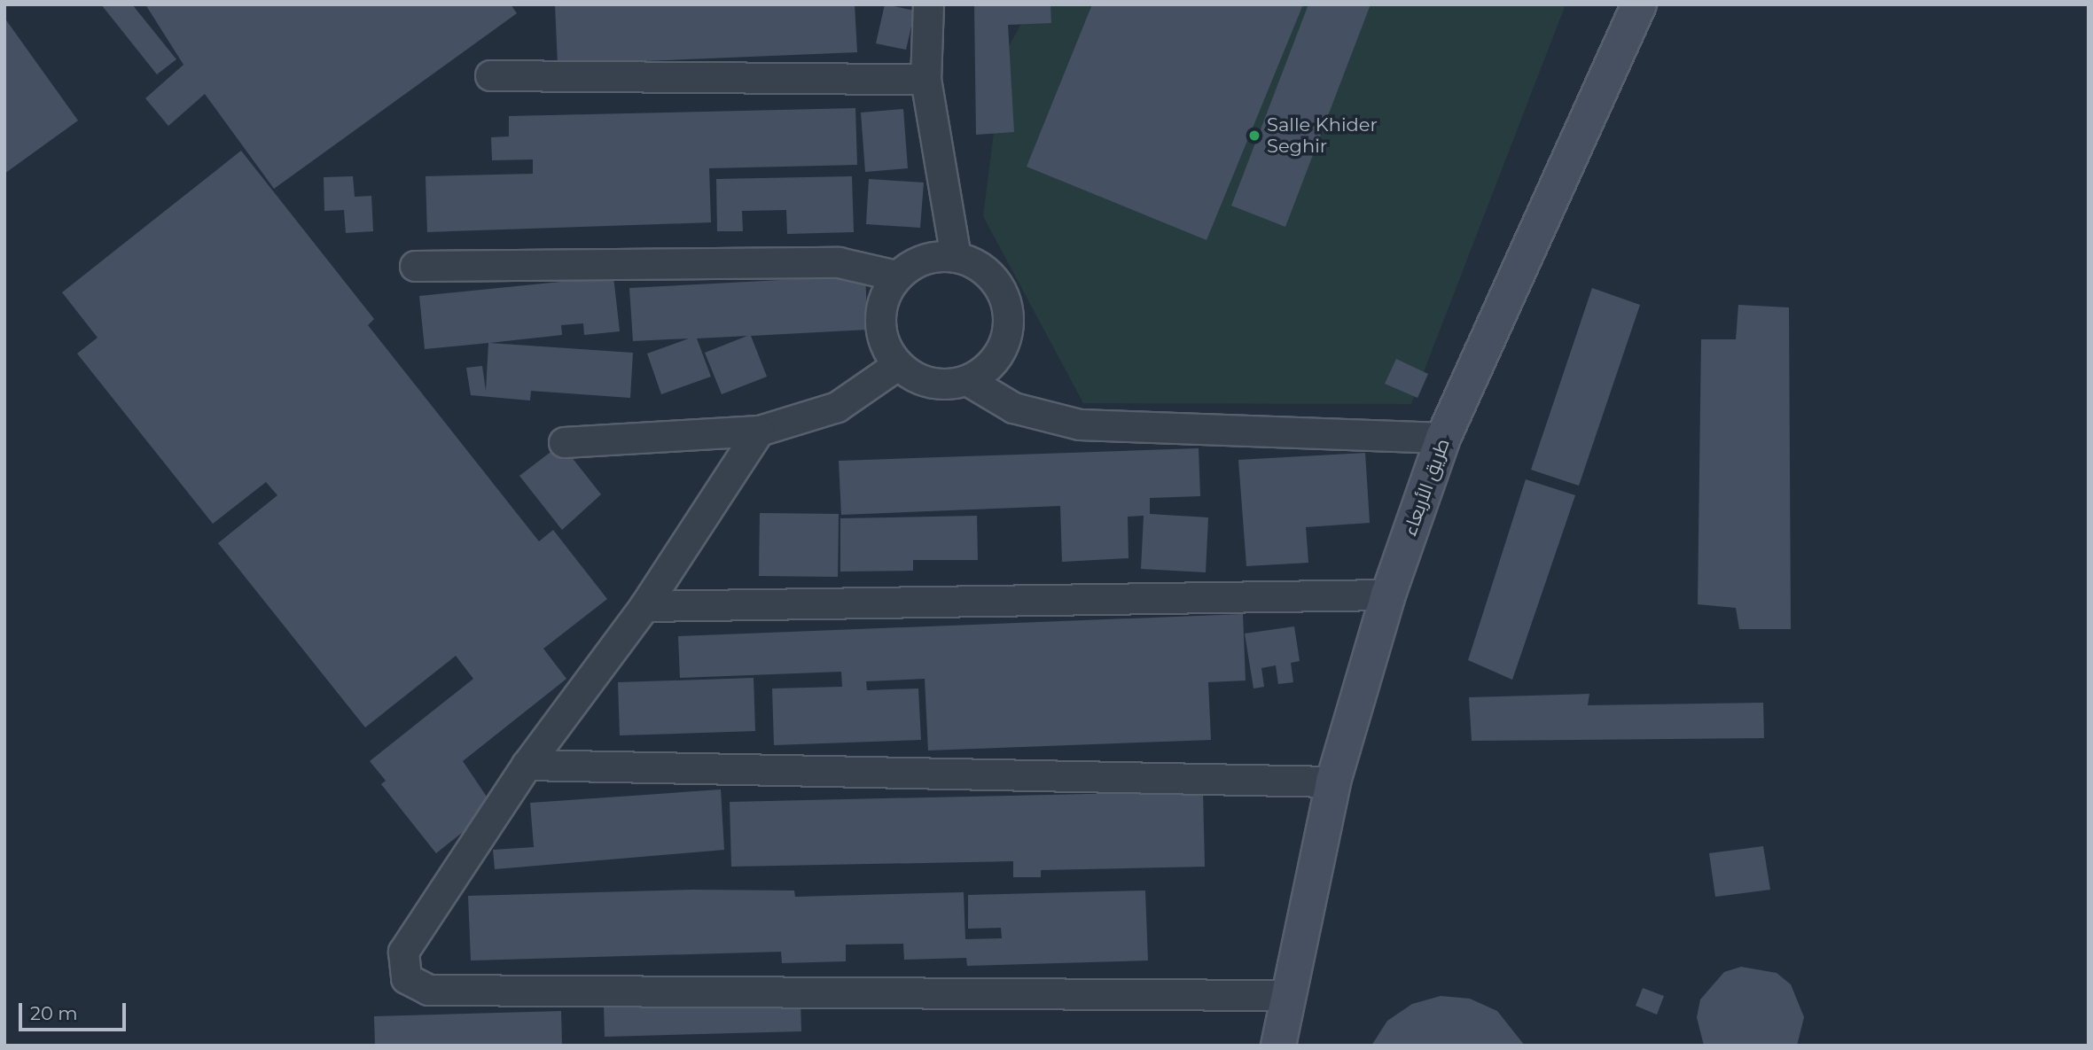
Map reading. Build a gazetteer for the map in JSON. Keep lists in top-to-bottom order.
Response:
{
  "streets": {
    "main road": ["طريق الأربعاء"]
  },
  "places": ["Salle Khider Seghir"],
  "scale_bar": "20 m"
}
